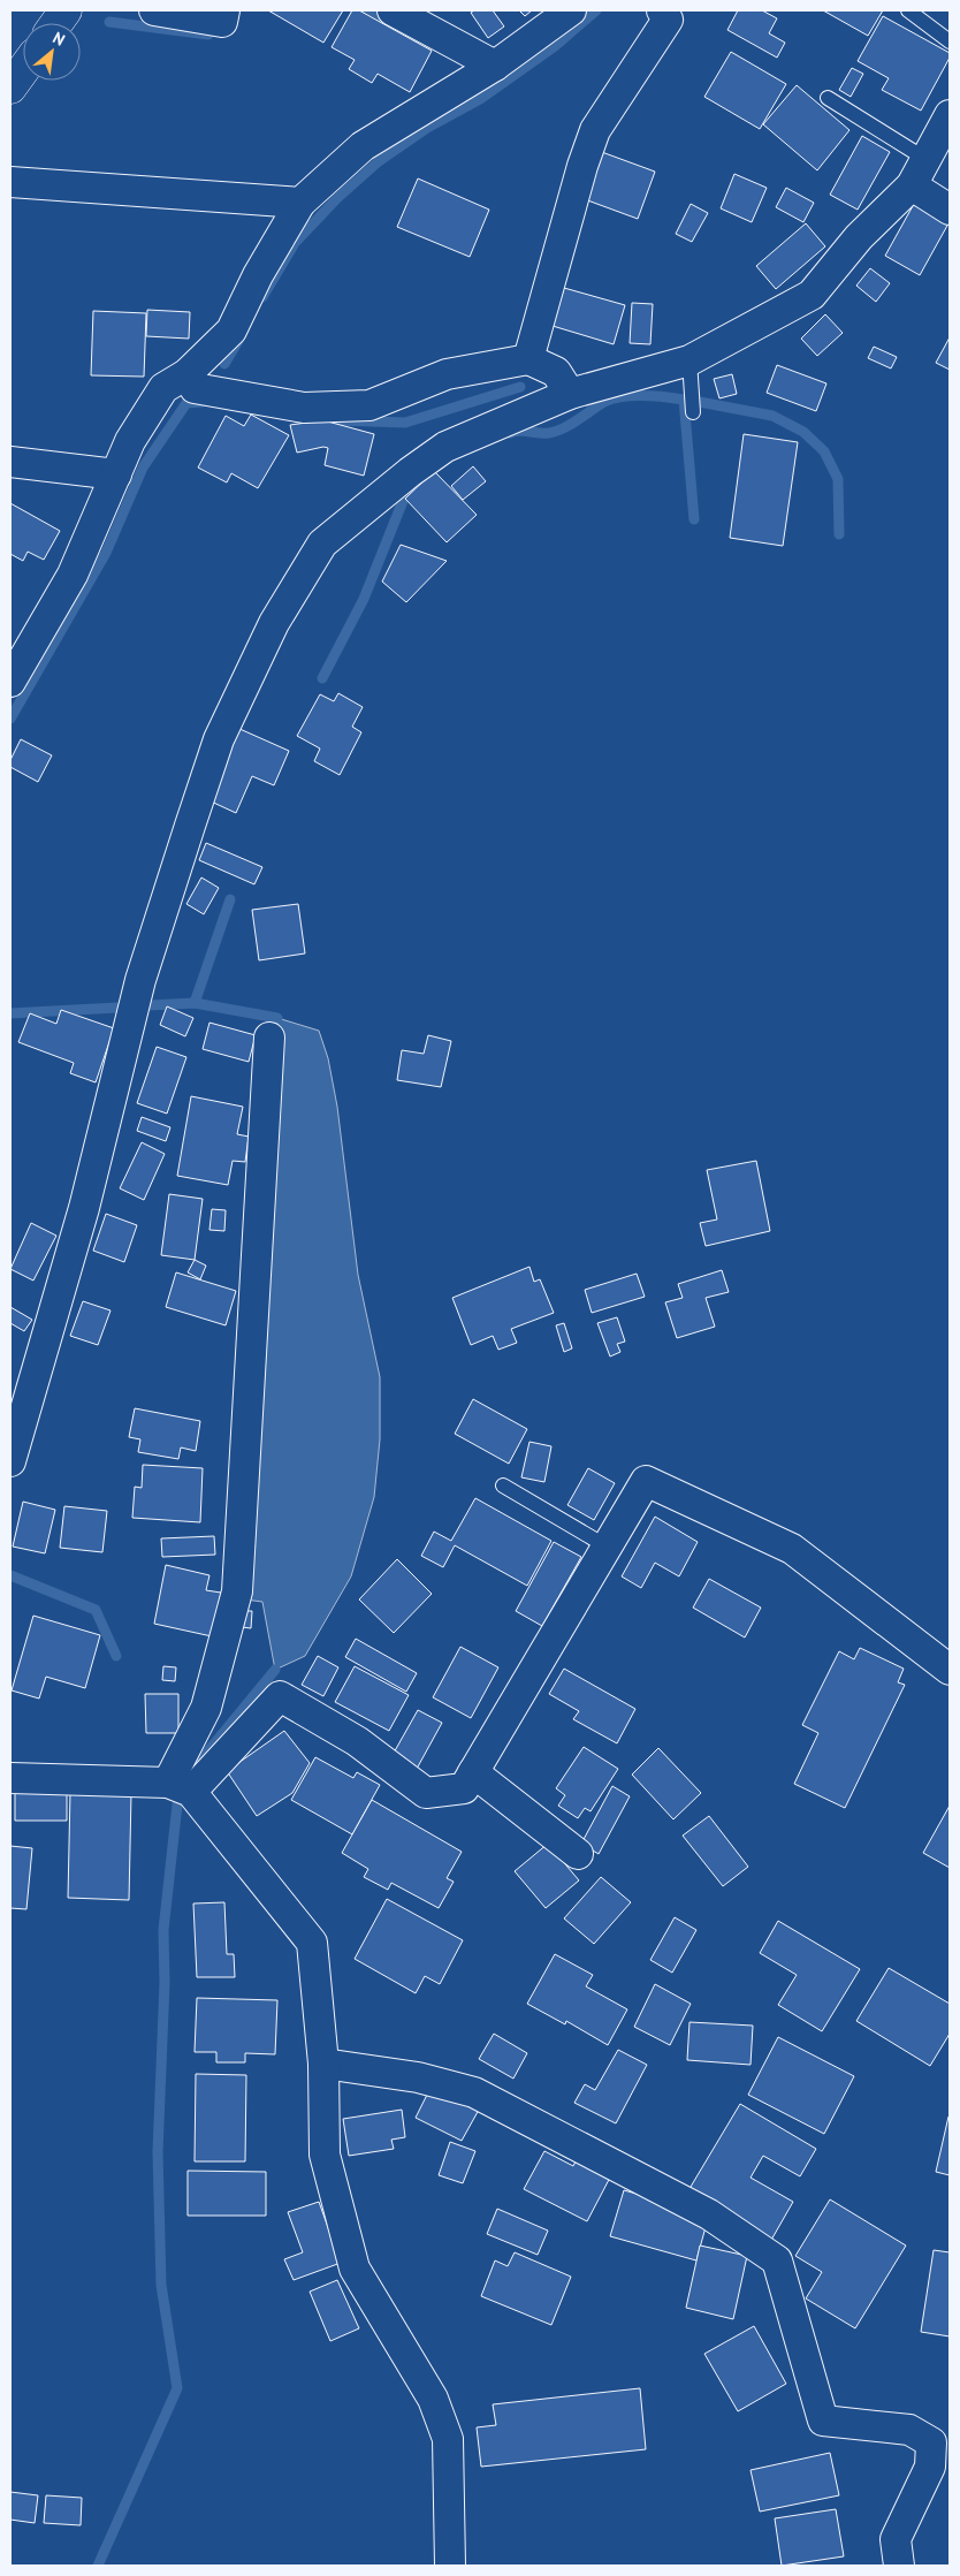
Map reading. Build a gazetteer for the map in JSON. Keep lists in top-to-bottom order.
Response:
{
  "north": "top right"
}
